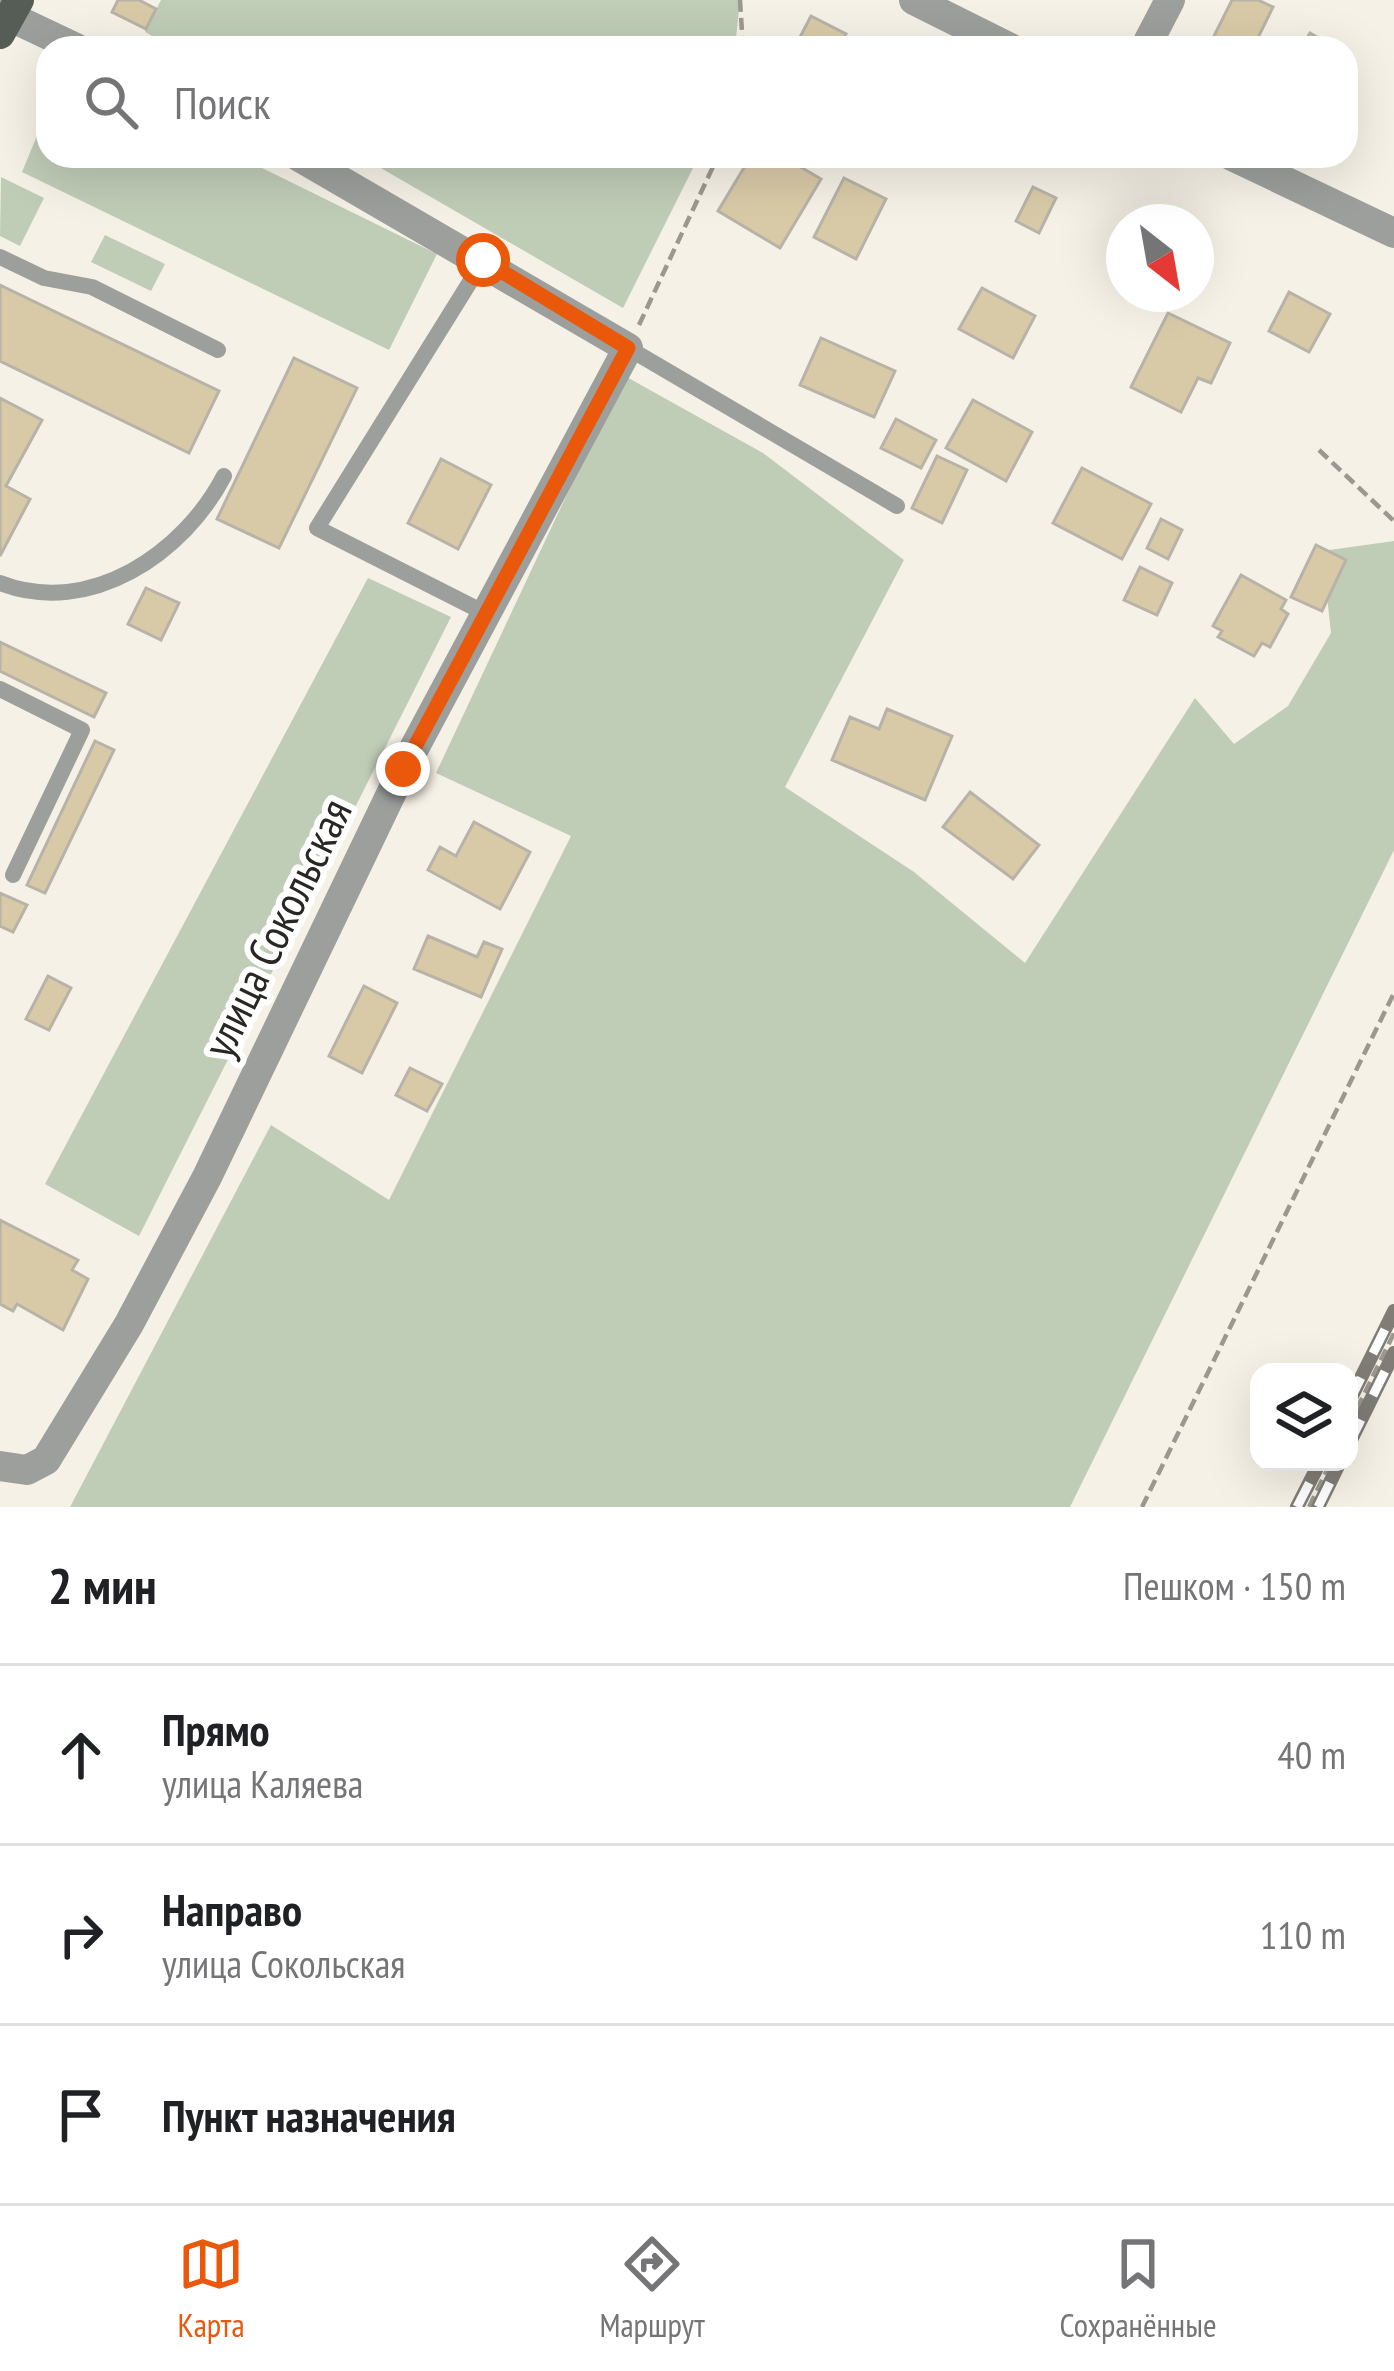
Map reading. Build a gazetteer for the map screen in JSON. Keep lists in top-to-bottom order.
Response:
{
  "streets": {
    "street": ["улица Сокольская"]
  },
  "north": "bottom right",
  "page": {
    "search": "Поиск",
    "heading": ["2 мин", "Пешком · 150 m"],
    "list": [
      ["Прямо", "улица Каляева", "40 m"],
      ["Направо", "улица Сокольская", "110 m"],
      "Пункт назначения"
    ],
    "nav": ["Карта", "Маршрут", "Сохранённые"]
  }
}
